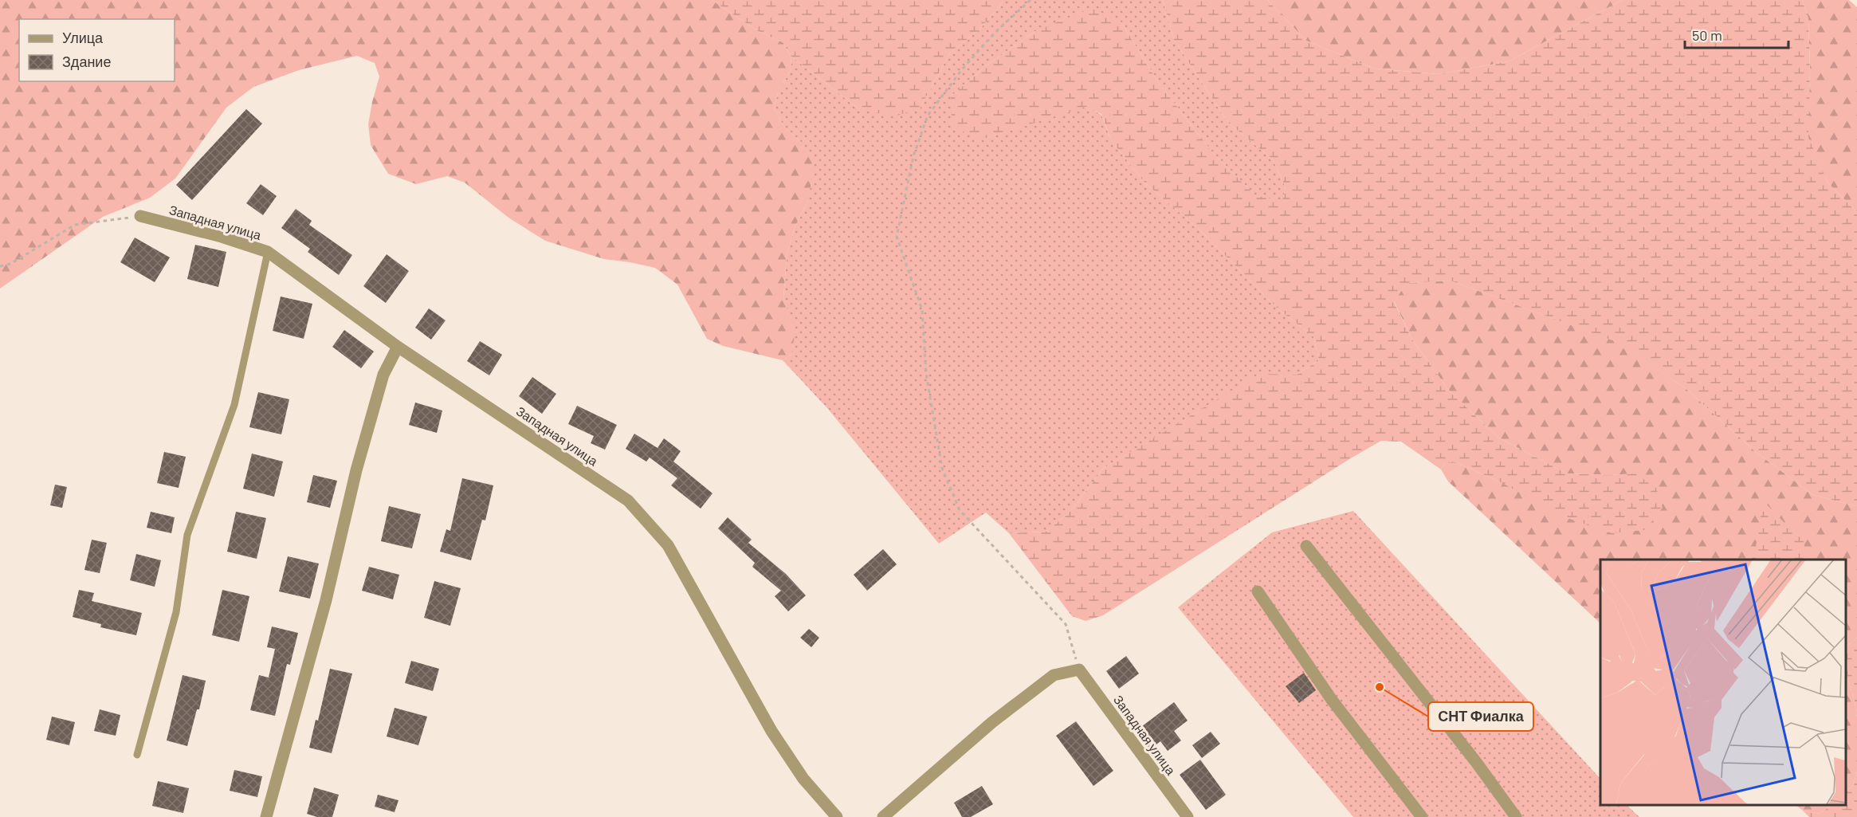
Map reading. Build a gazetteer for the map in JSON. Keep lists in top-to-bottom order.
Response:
{
  "streets": {
    "street": ["Западная улица"]
  },
  "places": ["СНТ Фиалка"],
  "legend": ["Улица", "Здание"],
  "scale_bar": "50 m"
}
